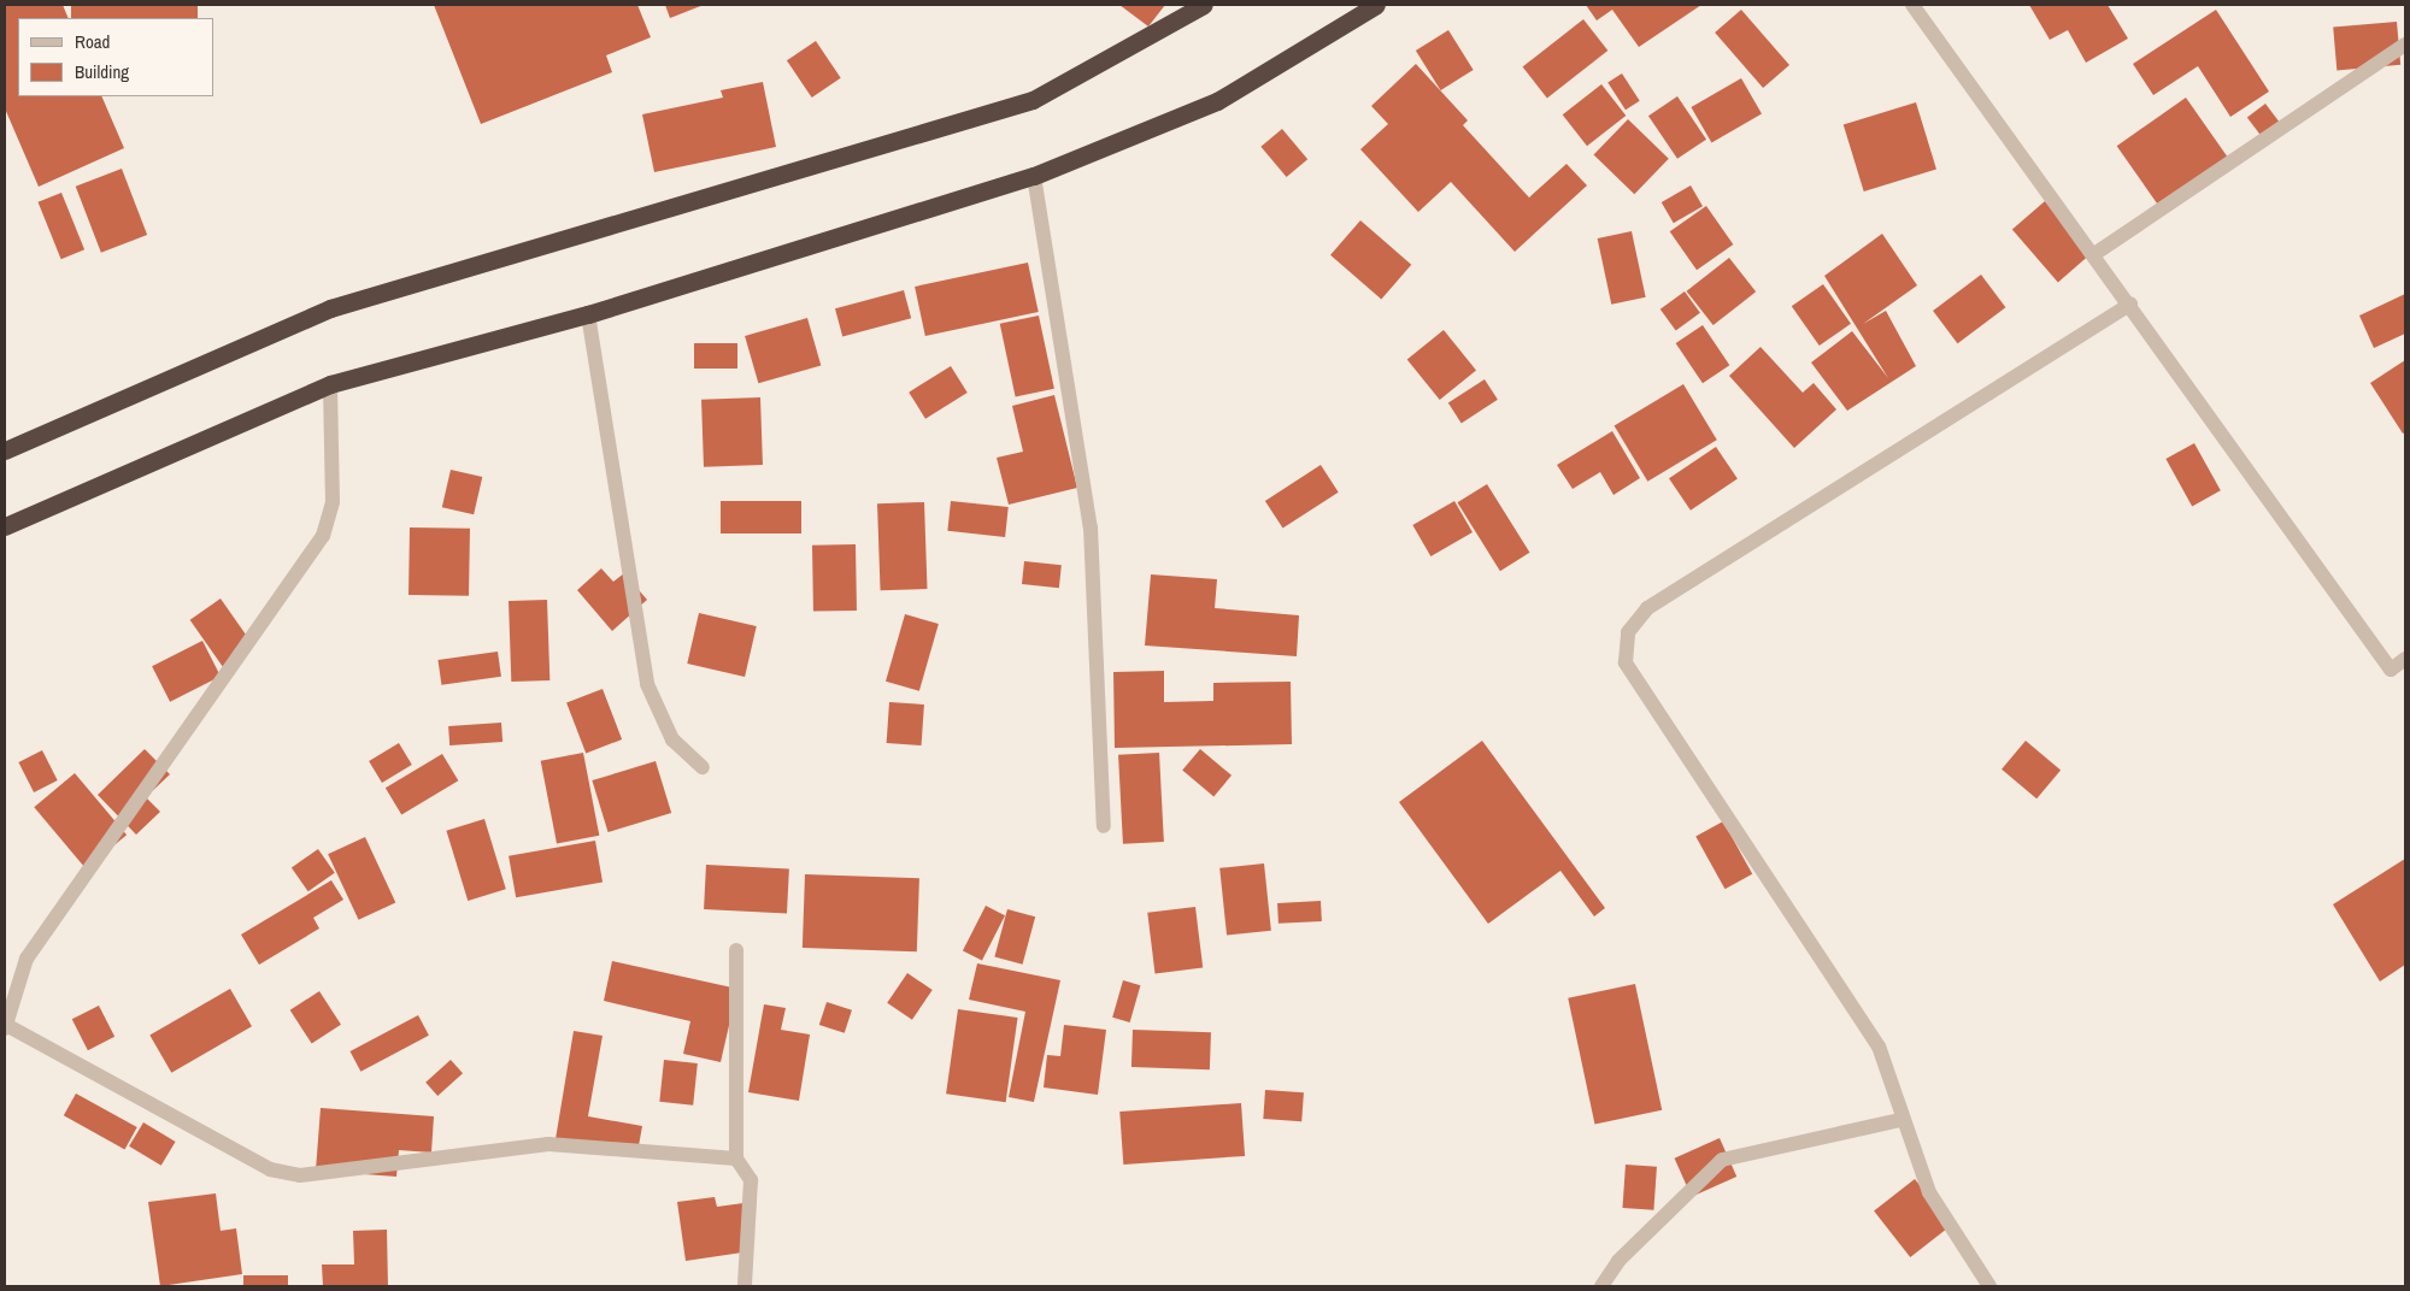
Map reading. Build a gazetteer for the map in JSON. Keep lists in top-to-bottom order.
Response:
{
  "legend": ["Road", "Building"]
}
